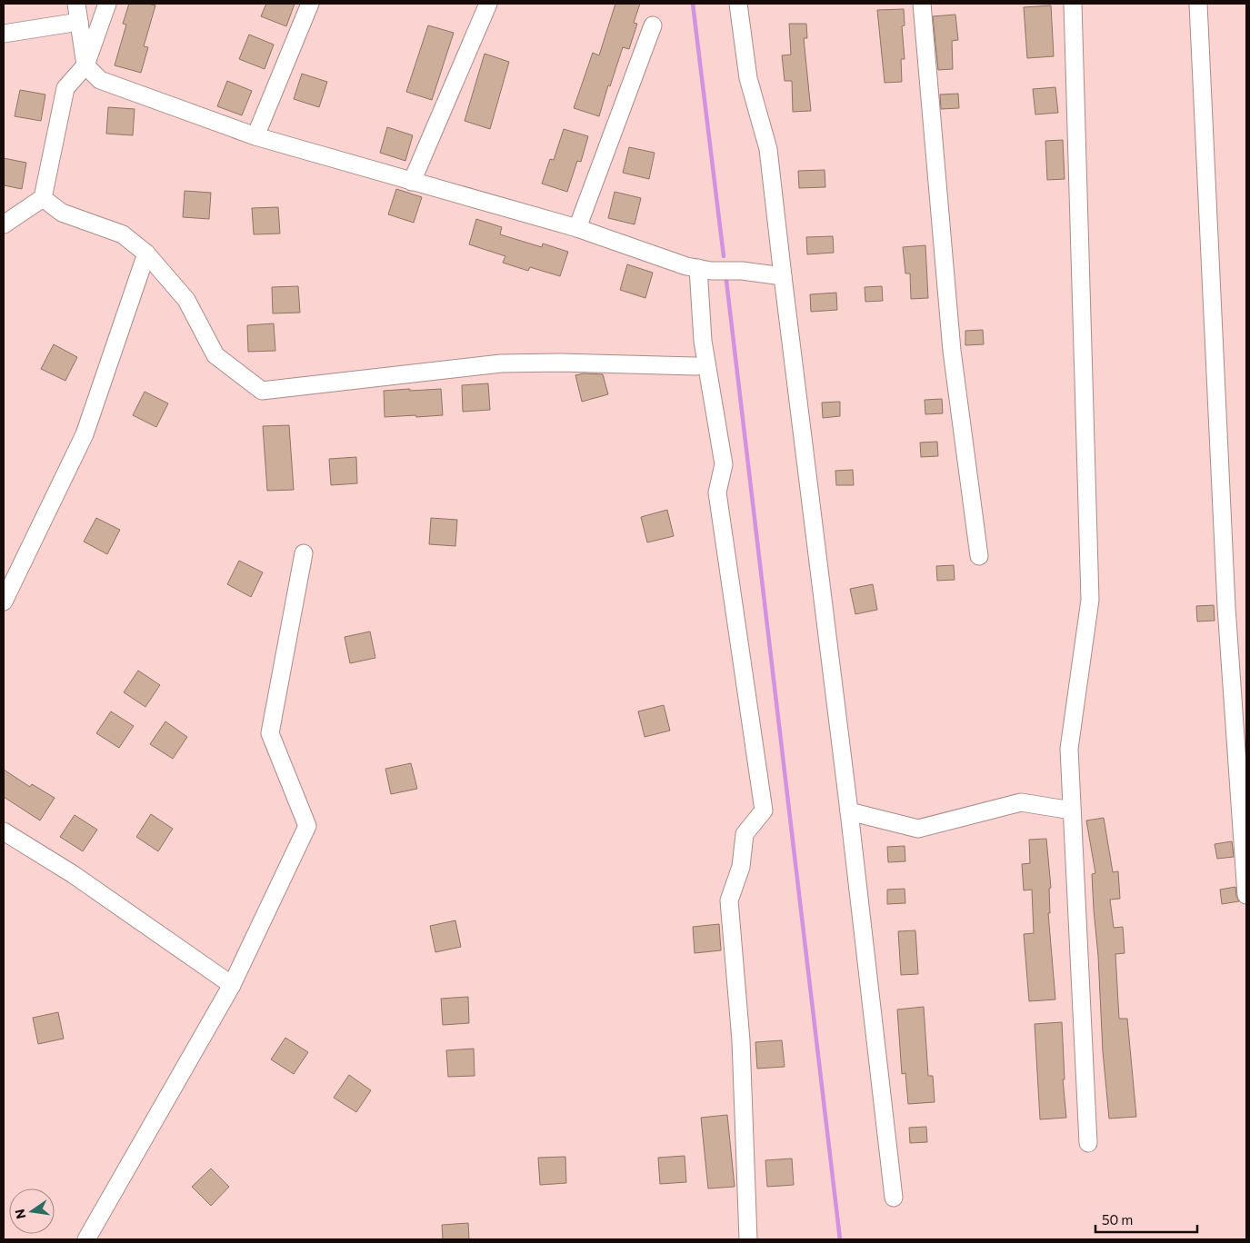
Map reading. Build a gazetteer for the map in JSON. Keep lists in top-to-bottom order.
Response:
{
  "scale_bar": "50 m",
  "north": "left"
}
